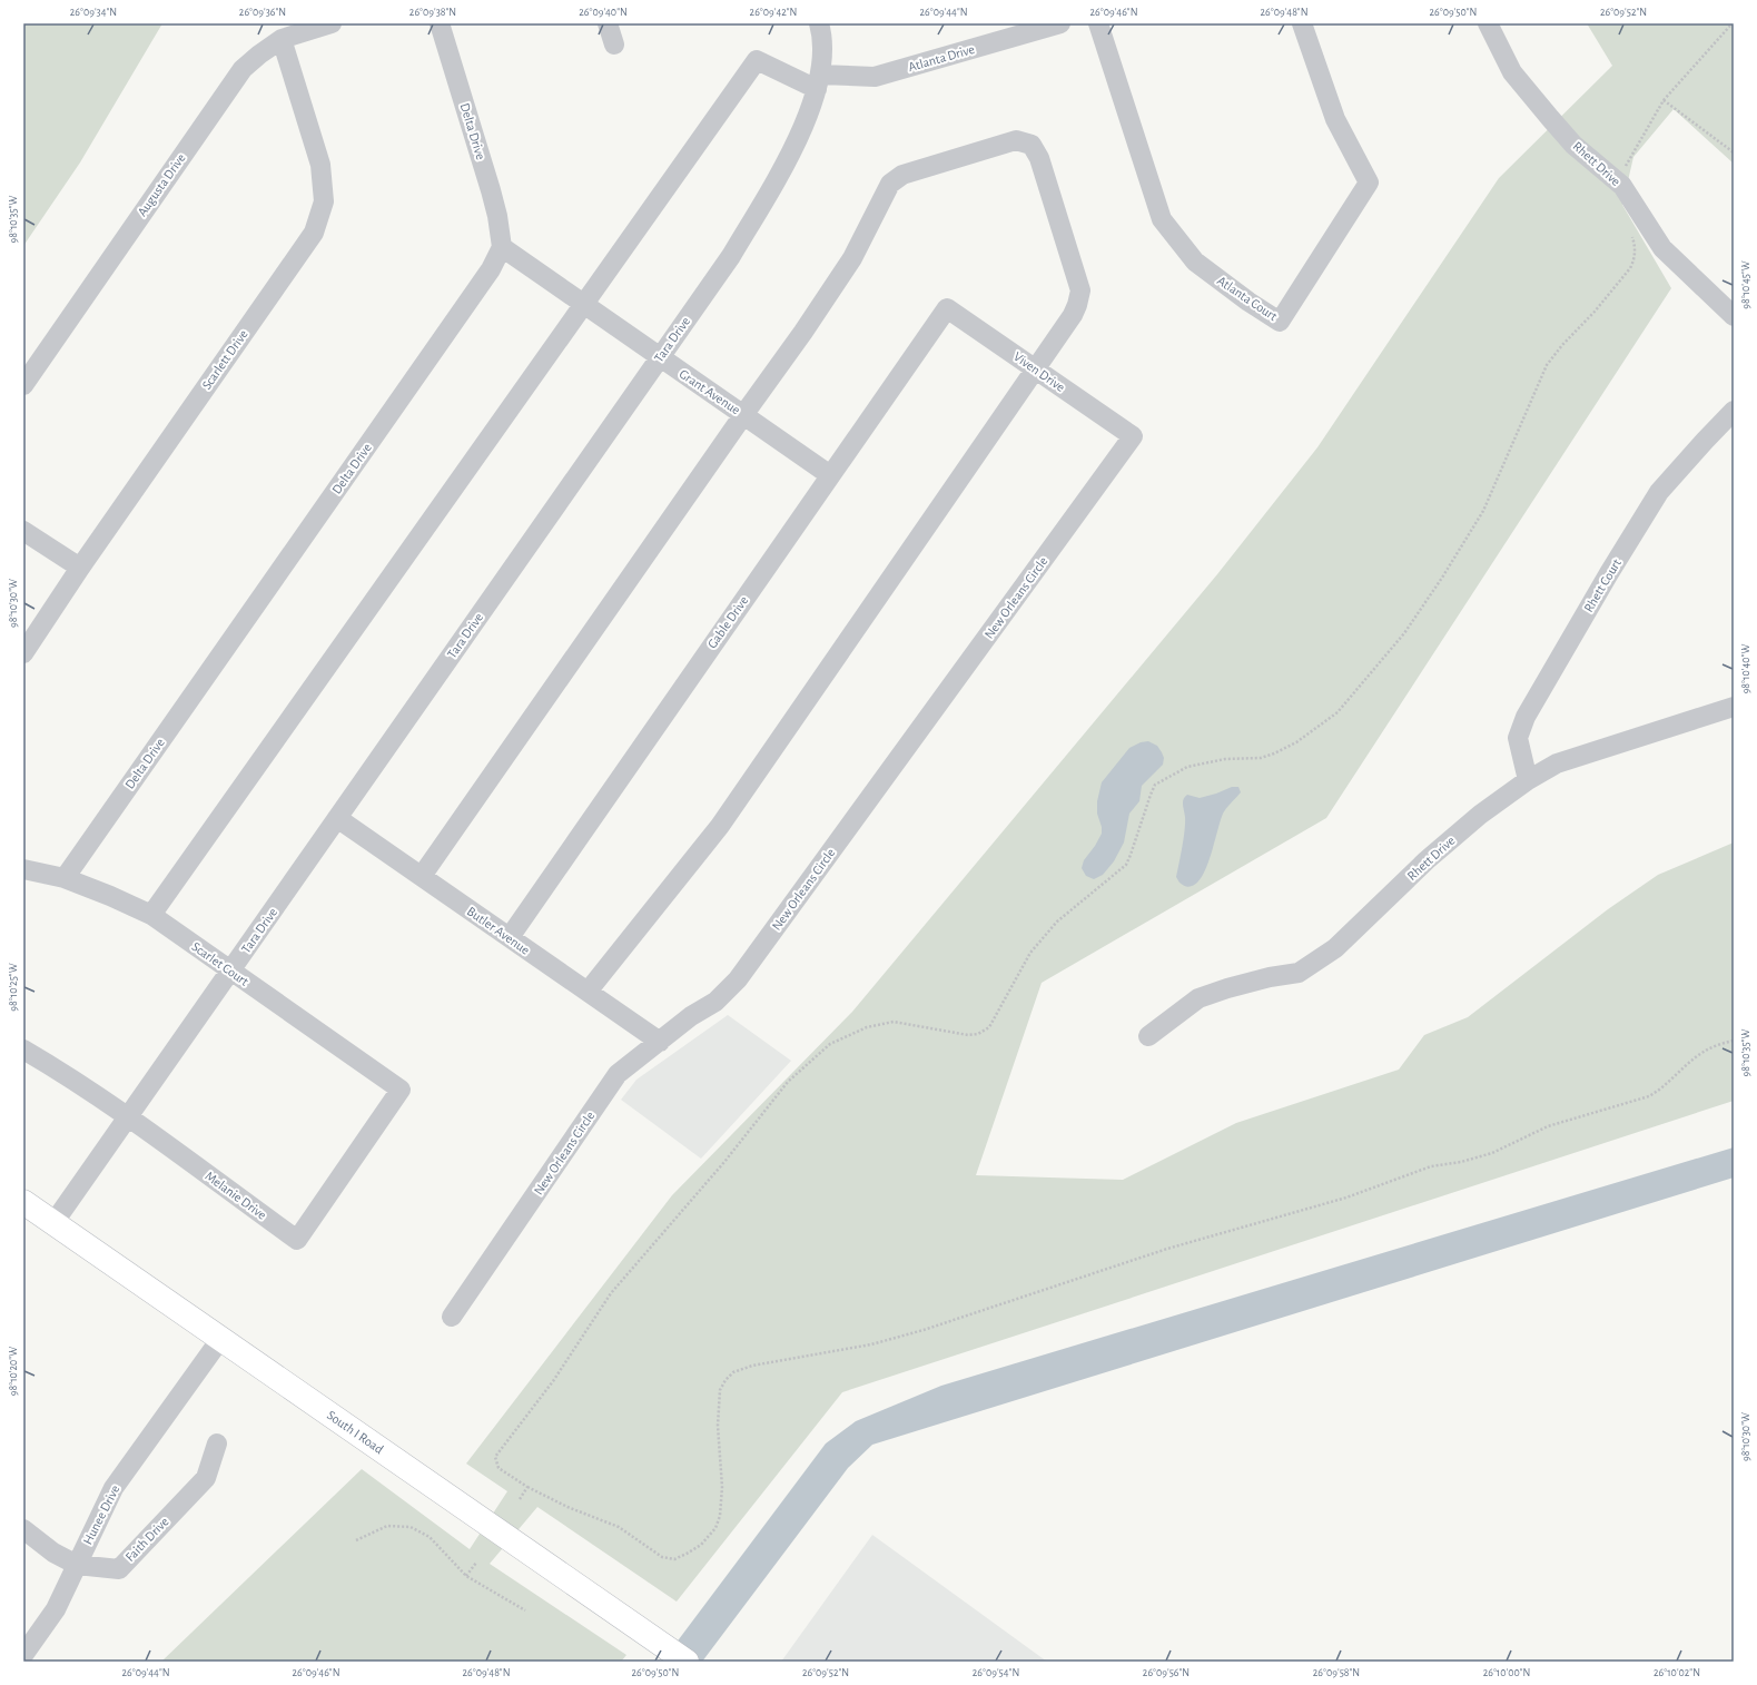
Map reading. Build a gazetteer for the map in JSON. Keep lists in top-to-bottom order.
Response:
{
  "streets": {
    "main road": ["South I Road"],
    "street": [
      "Atlanta Drive",
      "Delta Drive",
      "Rhett Drive",
      "Augusta Drive",
      "Atlanta Court",
      "Tara Drive",
      "Scarlett Drive",
      "Viven Drive",
      "Grant Avenue",
      "Rhett Court",
      "New Orleans Circle",
      "Gable Drive",
      "Butler Avenue",
      "Scarlet Court",
      "Melanie Drive",
      "Hunee Drive",
      "Faith Drive"
    ]
  },
  "crossings": [
    ["Atlanta Drive", "Tara Drive"],
    ["Delta Drive", "Grant Avenue"],
    ["Delta Drive", "Scarlet Court"],
    ["Rhett Drive", "Rhett Court"],
    ["Augusta Drive", "Scarlett Drive"],
    ["Tara Drive", "Grant Avenue"],
    ["Tara Drive", "Butler Avenue"],
    ["Tara Drive", "Scarlet Court"],
    ["Tara Drive", "Melanie Drive"],
    ["Tara Drive", "South I Road"],
    ["Viven Drive", "New Orleans Circle"],
    ["Viven Drive", "Gable Drive"],
    ["Grant Avenue", "Gable Drive"],
    ["New Orleans Circle", "Butler Avenue"],
    ["Gable Drive", "Butler Avenue"],
    ["Scarlet Court", "Melanie Drive"],
    ["South I Road", "Hunee Drive"],
    ["Hunee Drive", "Faith Drive"]
  ],
  "coordinates": [
    "26°09'34\"N",
    "26°09'36\"N",
    "26°09'38\"N",
    "26°09'40\"N",
    "26°09'42\"N",
    "26°09'44\"N",
    "26°09'46\"N",
    "26°09'48\"N",
    "26°09'50\"N",
    "26°09'52\"N",
    "98°10'35\"W",
    "98°10'45\"W",
    "98°10'30\"W",
    "98°10'40\"W",
    "98°10'25\"W",
    "98°10'20\"W",
    "26°09'54\"N",
    "26°09'56\"N",
    "26°09'58\"N",
    "26°10'00\"N",
    "26°10'02\"N"
  ]
}
